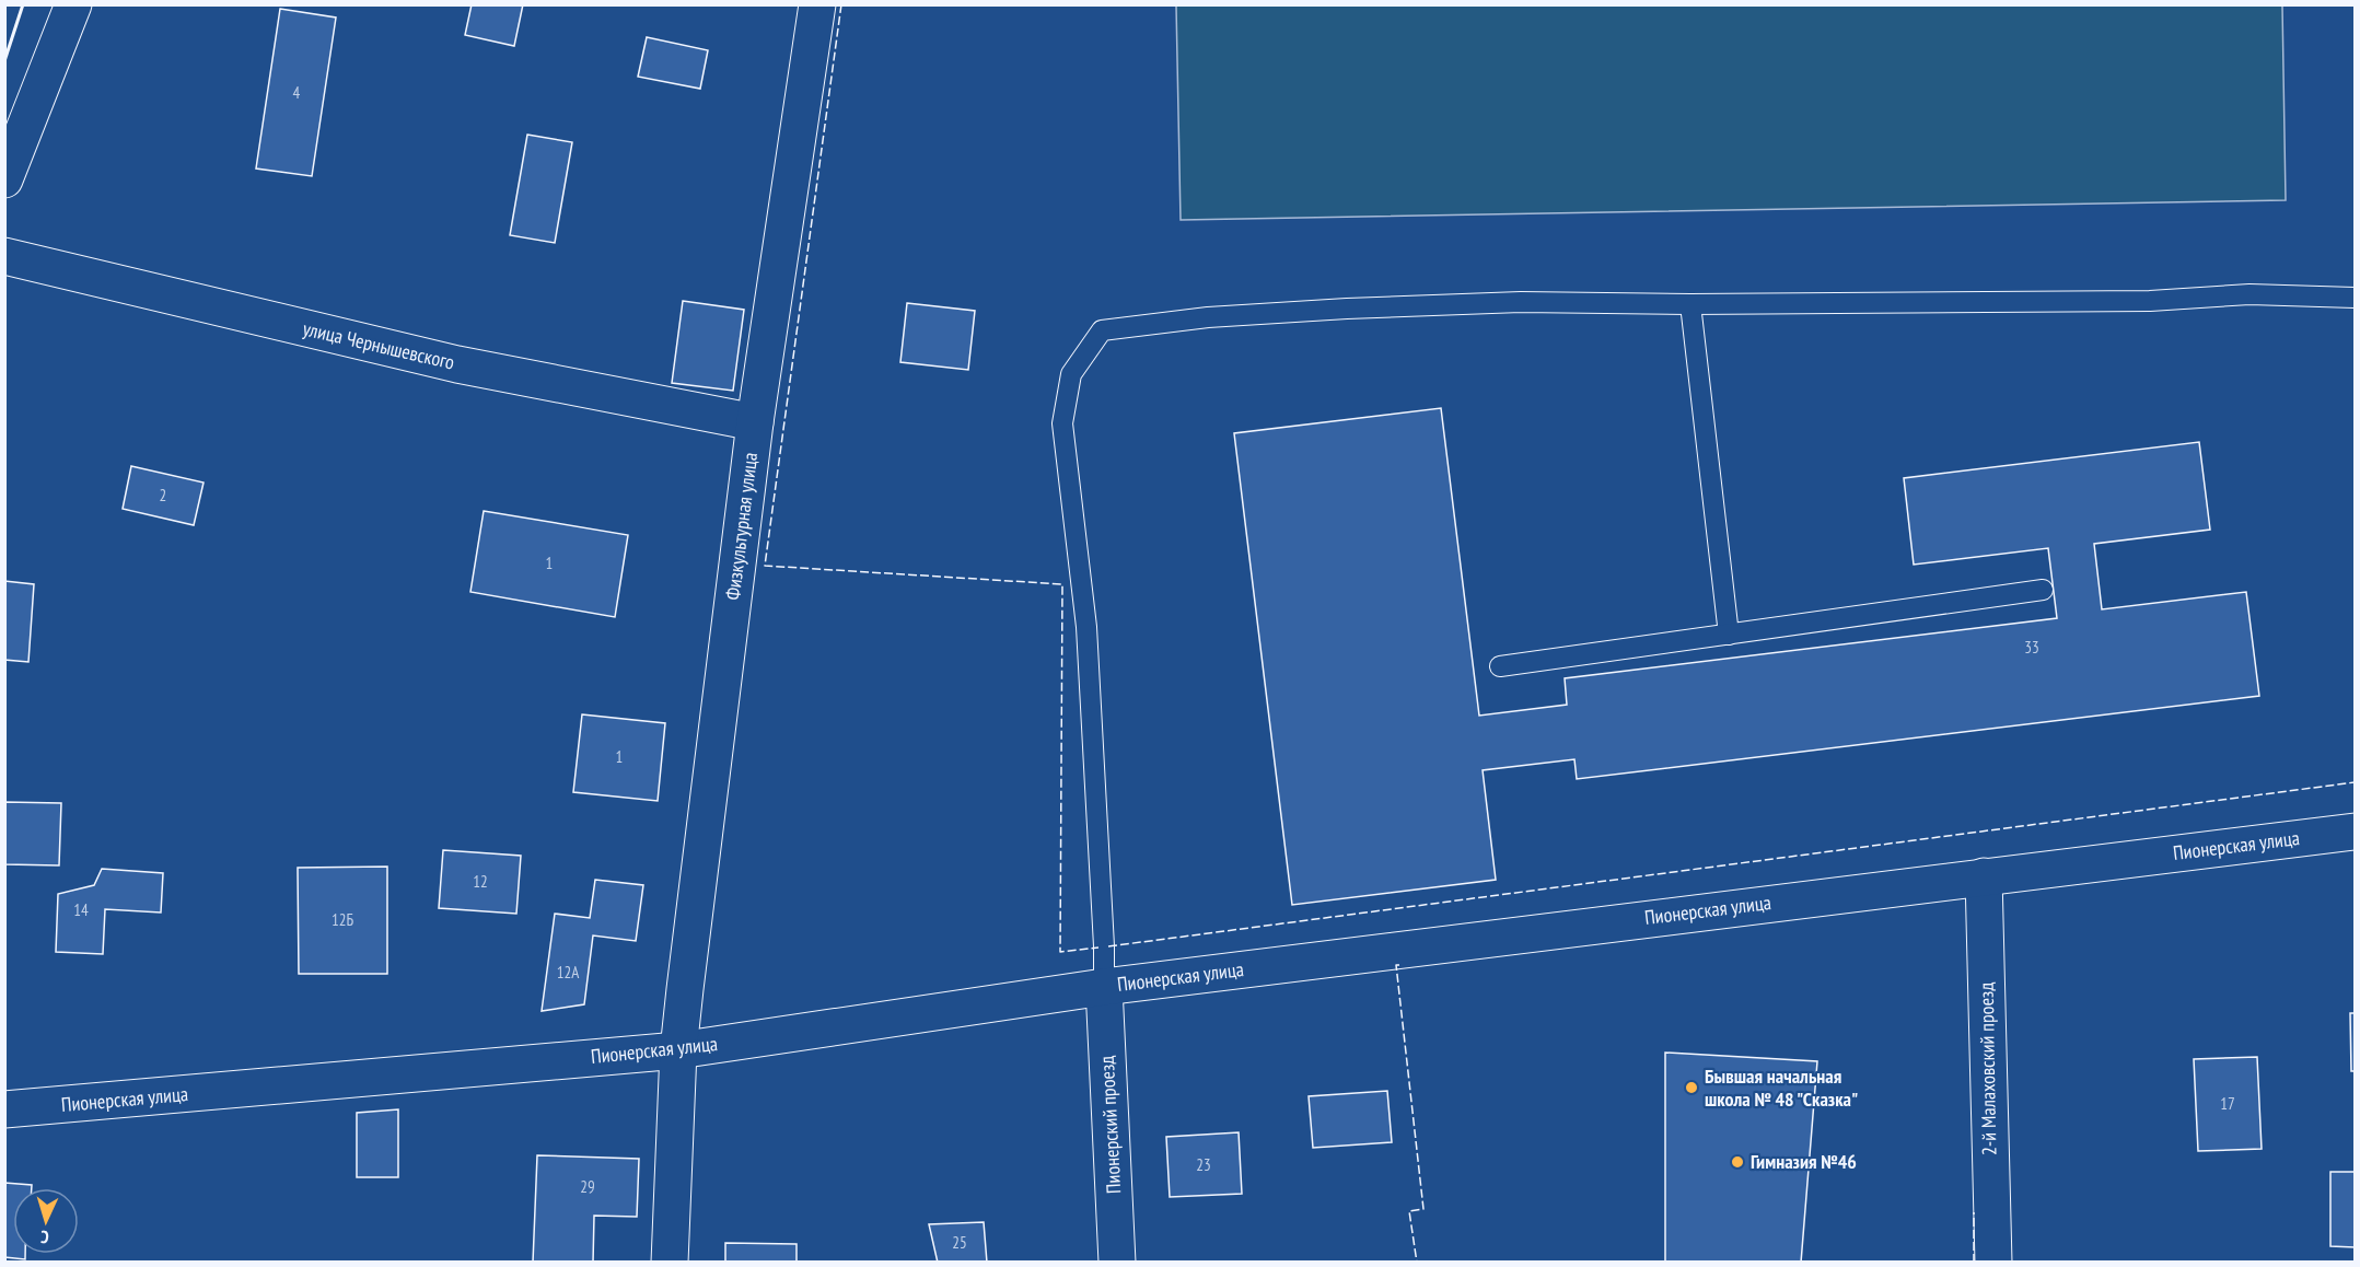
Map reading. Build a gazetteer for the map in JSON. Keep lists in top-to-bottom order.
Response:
{
  "streets": {
    "street": [
      "улица Чернышевского",
      "Физкультурная улица",
      "Пионерская улица",
      "2-й Малаховский проезд",
      "Пионерский проезд"
    ]
  },
  "crossings": [
    ["улица Чернышевского", "Физкультурная улица"],
    ["Физкультурная улица", "Пионерская улица"],
    ["Пионерская улица", "2-й Малаховский проезд"],
    ["Пионерская улица", "Пионерский проезд"]
  ],
  "places": ["Бывшая начальная школа № 48 \"Сказка\"", "Гимназия №46"],
  "house_numbers": [
    "4",
    "2",
    "1",
    "33",
    "1",
    "12",
    "14",
    "12Б",
    "12А",
    "17",
    "23",
    "29",
    "25"
  ],
  "north": "bottom"
}
